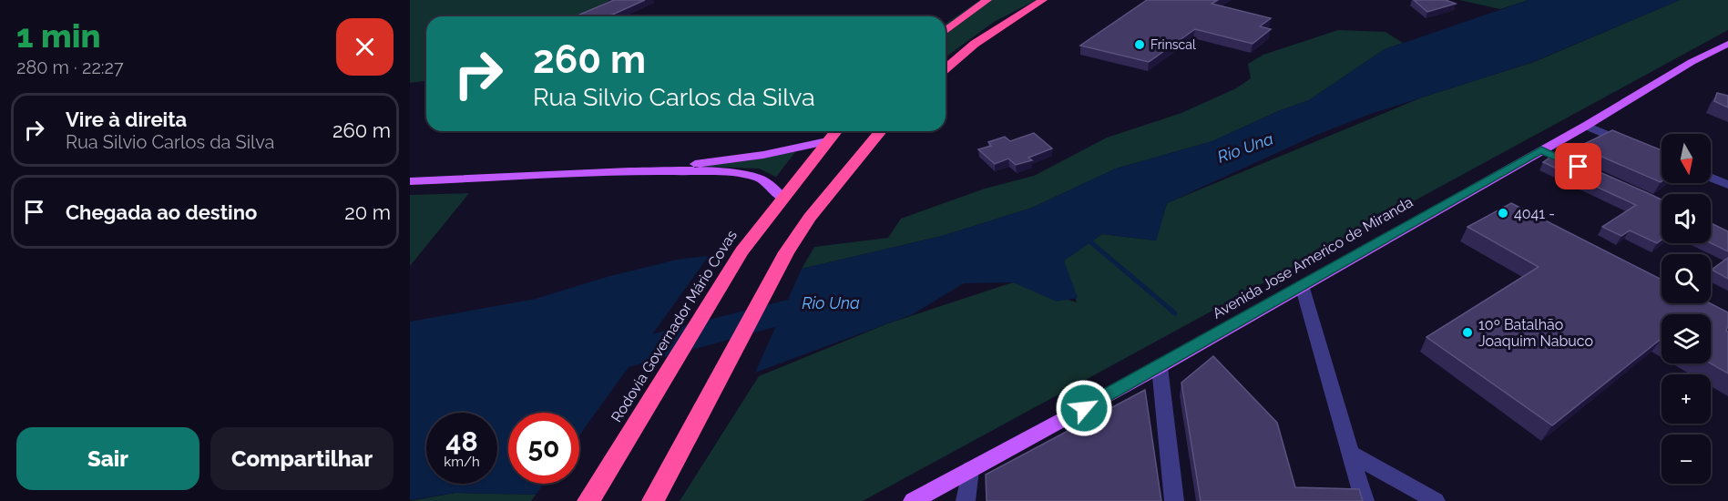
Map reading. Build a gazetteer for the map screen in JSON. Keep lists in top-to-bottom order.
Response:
{
  "streets": {
    "highway": ["Rodovia Governador Mário Covas"],
    "main road": ["Avenida Jose Americo de Miranda"]
  },
  "water": ["Rio Una"],
  "places": ["Frinscal", "4041 -", "10º Batalhão Joaquim Nabuco"],
  "north": "bottom",
  "page": {
    "heading": ["1 min", "280 m · 22:27"],
    "turn": ["260 m", "Rua Silvio Carlos da Silva"],
    "list": [
      {
        "name": "Vire à direita",
        "note": "Rua Silvio Carlos da Silva",
        "value": "260 m"
      },
      {
        "name": "Chegada ao destino",
        "value": "20 m"
      }
    ],
    "map_buttons": ["+", "−"],
    "speed": "48 km/h",
    "limit": "50",
    "buttons": ["Sair", "Compartilhar"]
  }
}
